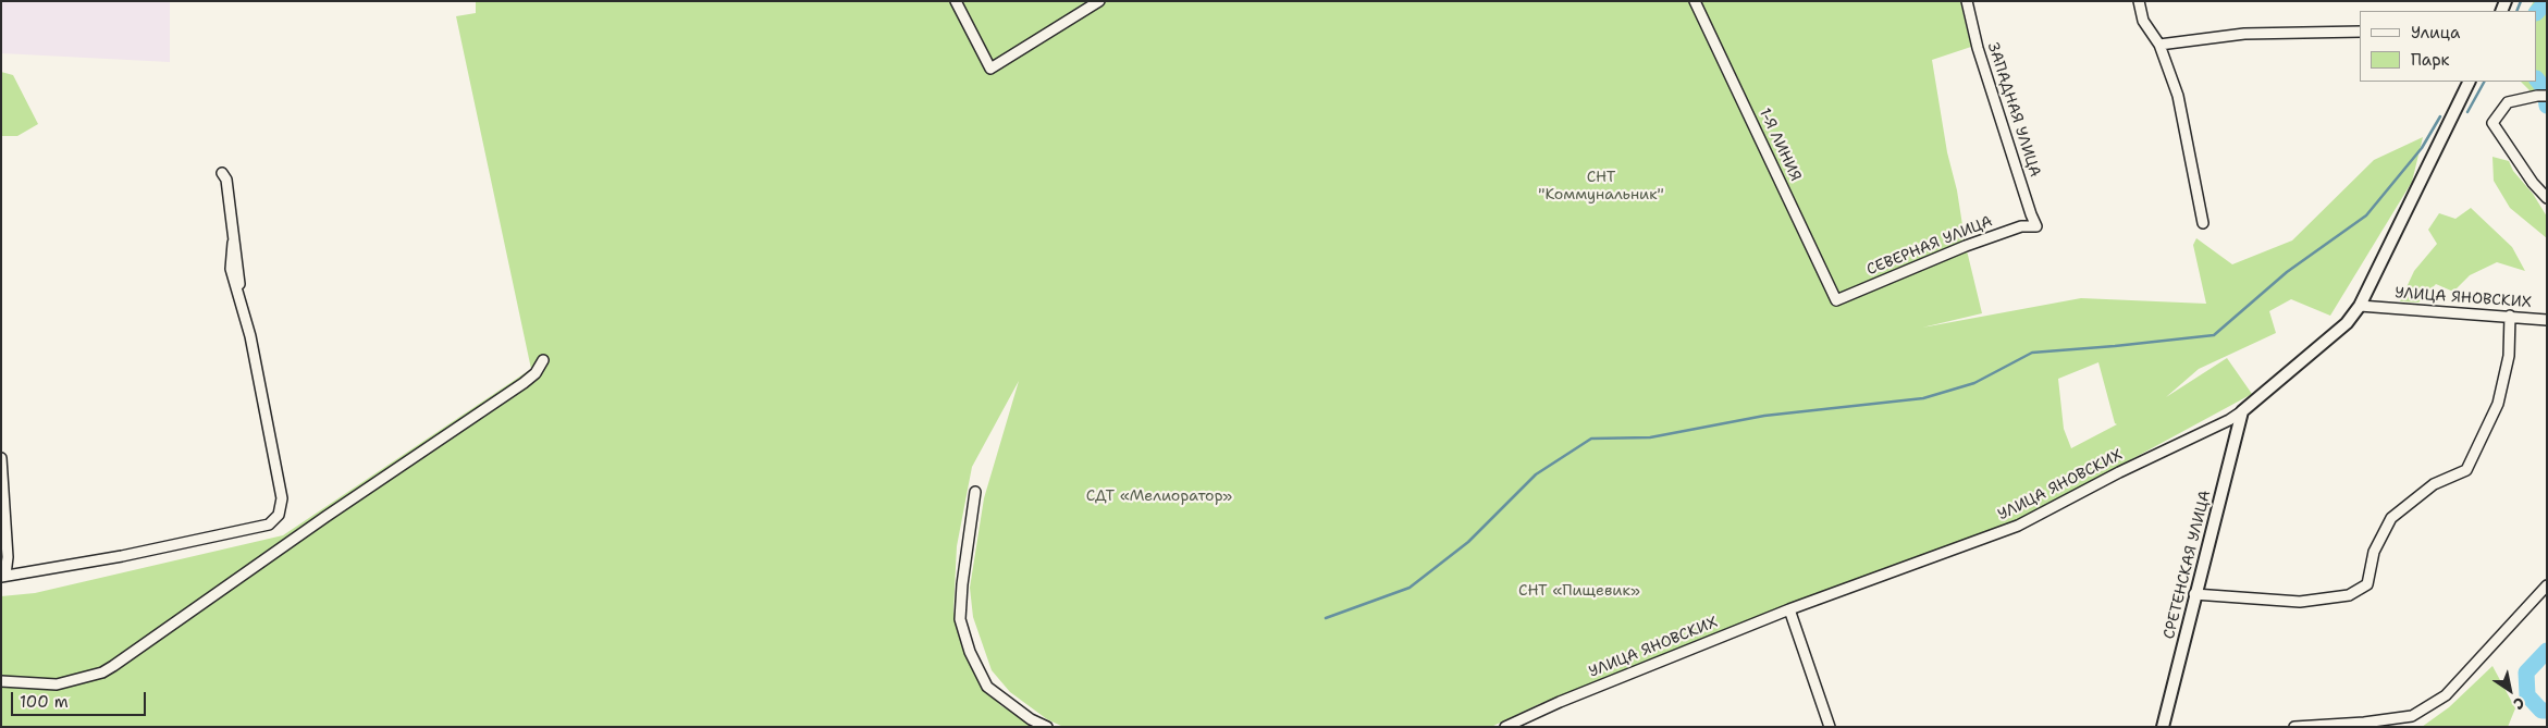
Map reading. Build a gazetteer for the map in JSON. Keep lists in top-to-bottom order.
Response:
{
  "streets": {
    "street": [
      "ЗАПАДНАЯ УЛИЦА",
      "1-Я ЛИНИЯ",
      "СЕВЕРНАЯ УЛИЦА",
      "УЛИЦА ЯНОВСКИХ",
      "СРЕТЕНСКАЯ УЛИЦА"
    ]
  },
  "crossings": [
    ["ЗАПАДНАЯ УЛИЦА", "СЕВЕРНАЯ УЛИЦА"],
    ["1-Я ЛИНИЯ", "СЕВЕРНАЯ УЛИЦА"],
    ["УЛИЦА ЯНОВСКИХ", "СРЕТЕНСКАЯ УЛИЦА"]
  ],
  "parks": ["СНТ \"Коммунальник\"", "СДТ «Мелиоратор»", "СНТ «Пищевик»"],
  "legend": ["Улица", "Парк"],
  "scale_bar": "100 m",
  "north": "bottom right"
}
